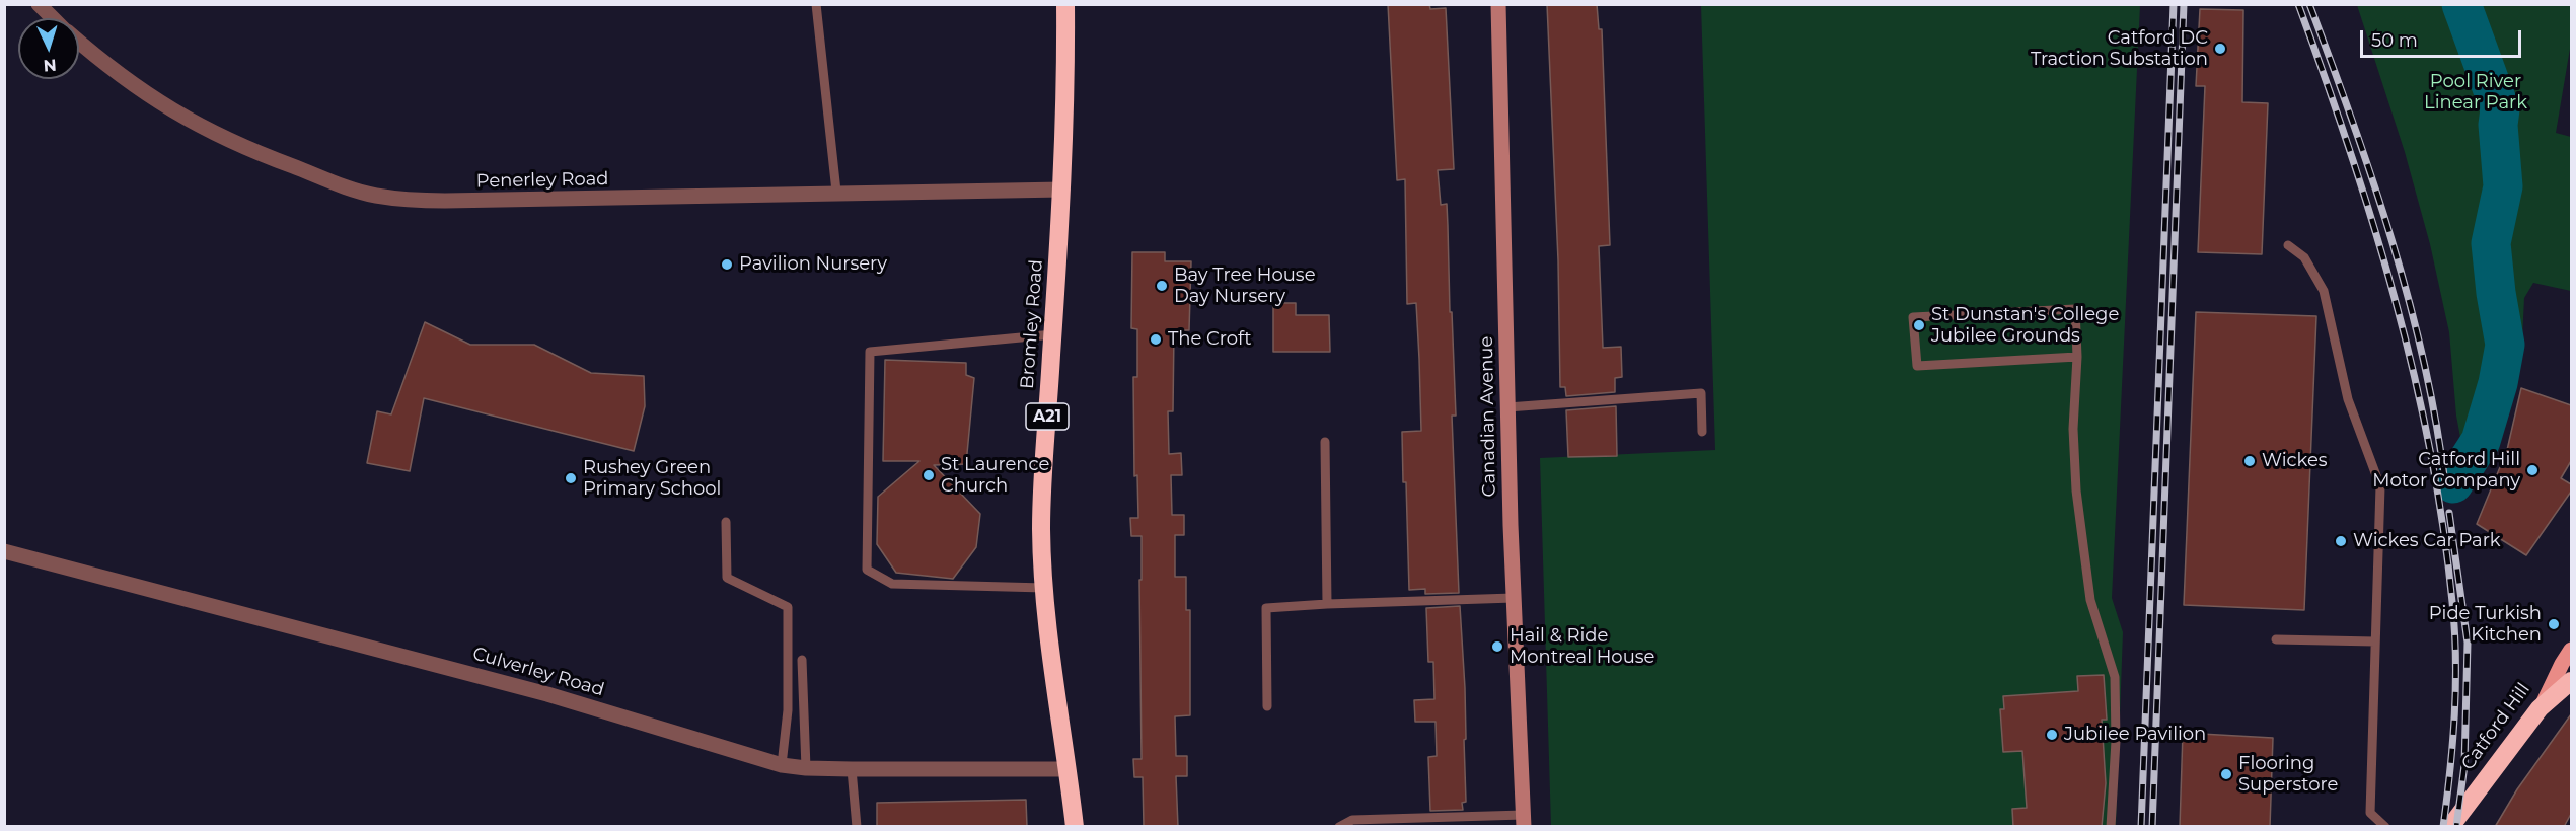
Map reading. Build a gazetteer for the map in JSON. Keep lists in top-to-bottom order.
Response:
{
  "streets": {
    "highway": ["Bromley Road", "A21", "Catford Hill"],
    "street": ["Penerley Road", "Canadian Avenue", "Culverley Road"]
  },
  "crossings": [
    ["Penerley Road", "Bromley Road"],
    ["Bromley Road", "Culverley Road"]
  ],
  "parks": ["Pool River Linear Park"],
  "places": [
    "Catford DC Traction Substation",
    "Pavilion Nursery",
    "Bay Tree House Day Nursery",
    "St Dunstan's College Jubilee Grounds",
    "The Croft",
    "Wickes",
    "Catford Hill Motor Company",
    "St Laurence Church",
    "Rushey Green Primary School",
    "Wickes Car Park",
    "Pide Turkish Kitchen",
    "Hail & Ride Montreal House",
    "Jubilee Pavilion",
    "Flooring Superstore"
  ],
  "scale_bar": "50 m",
  "north": "bottom"
}
